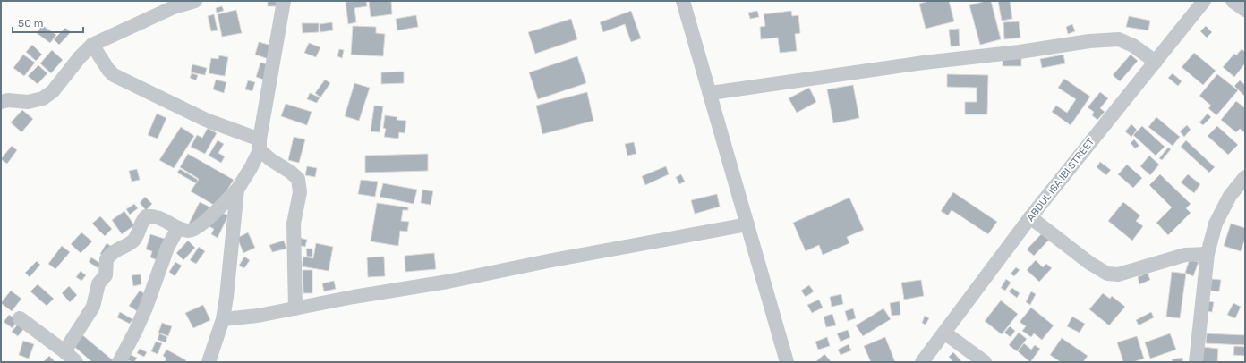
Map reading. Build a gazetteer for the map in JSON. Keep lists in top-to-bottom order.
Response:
{
  "streets": {
    "street": ["ABDUL ISA IBI STREET"]
  },
  "scale_bar": "50 m"
}
